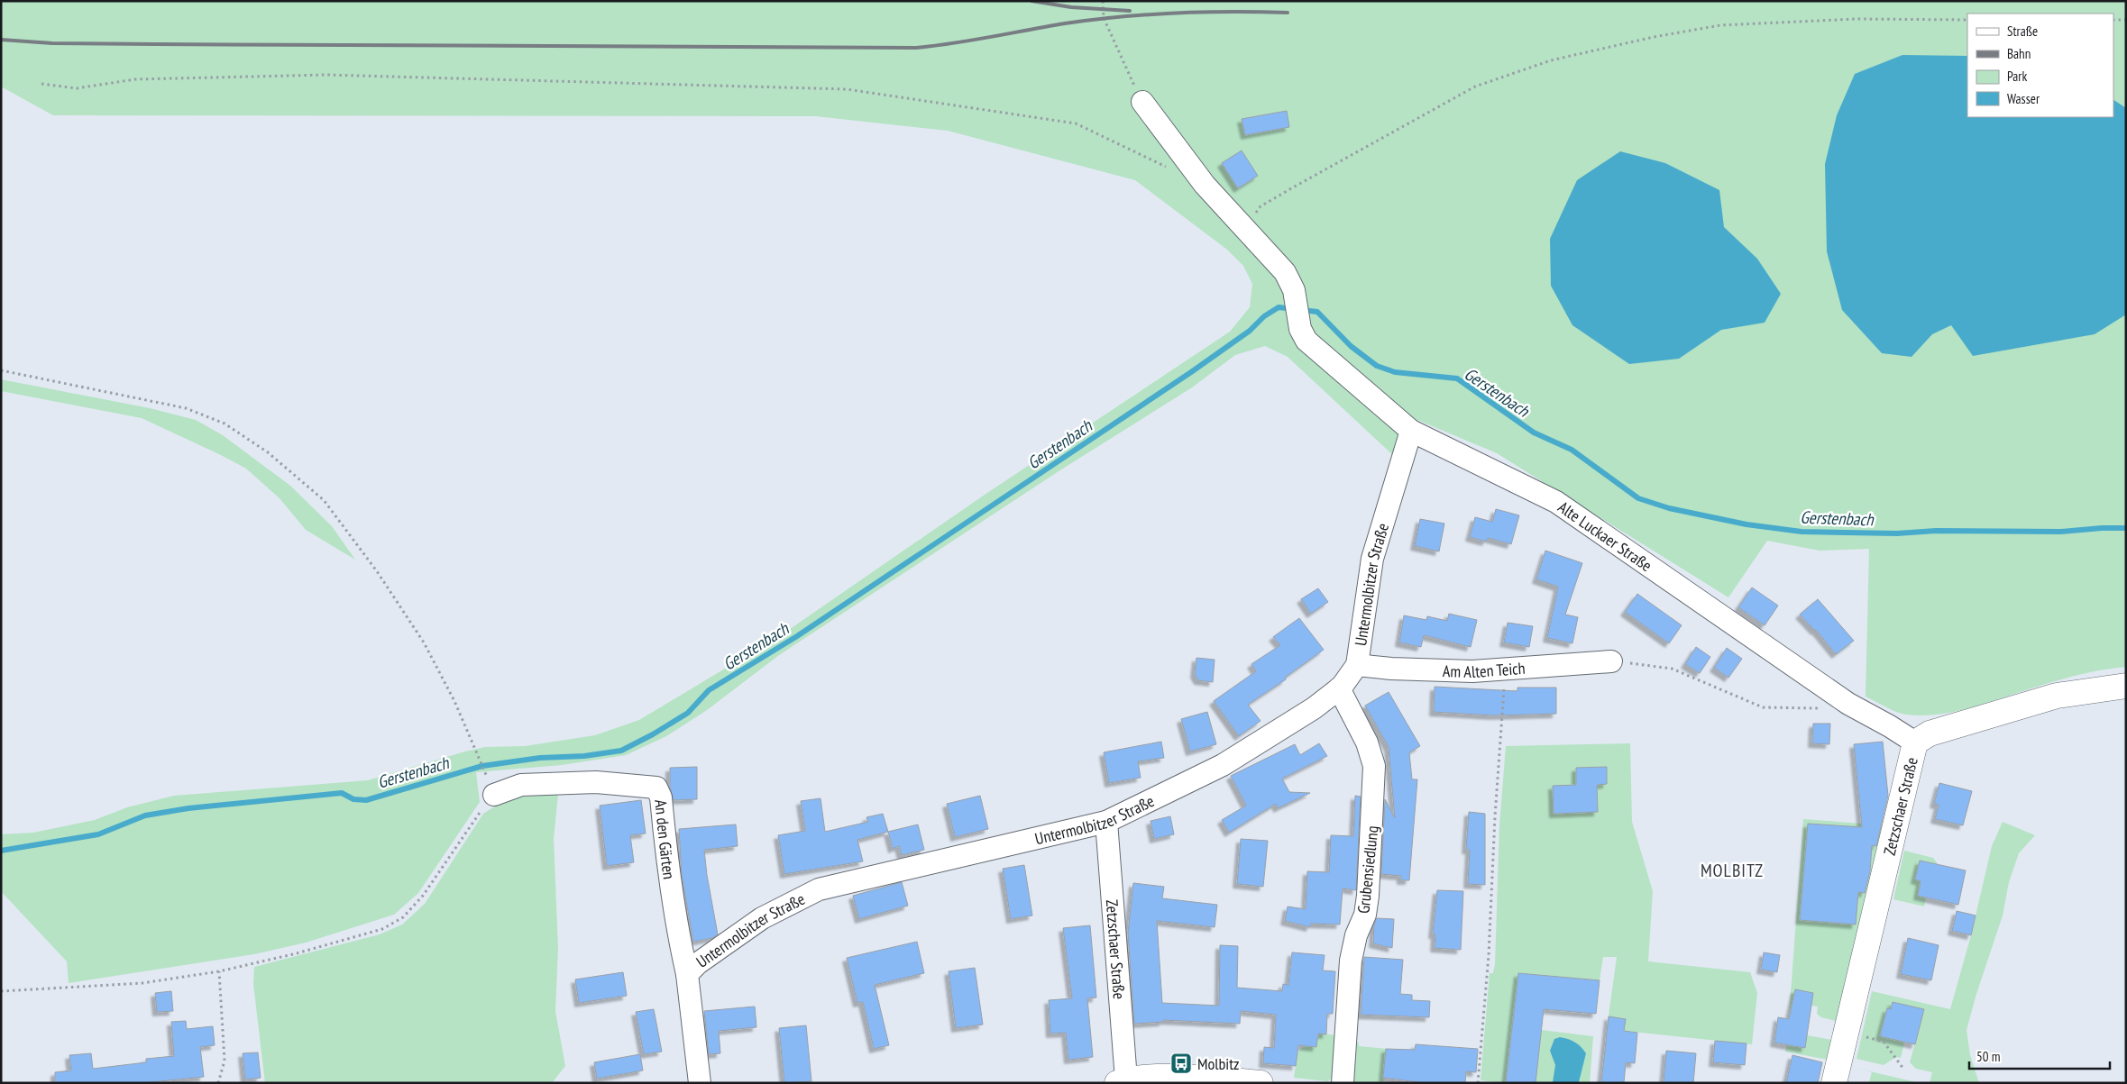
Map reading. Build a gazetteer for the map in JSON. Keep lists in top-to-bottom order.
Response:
{
  "streets": {
    "street": [
      "Alte Luckaer Straße",
      "Untermolbitzer Straße",
      "Am Alten Teich",
      "Zetzschaer Straße",
      "An den Gärten",
      "Grubensiedlung"
    ]
  },
  "crossings": [
    ["Alte Luckaer Straße", "Untermolbitzer Straße"],
    ["Alte Luckaer Straße", "Zetzschaer Straße"],
    ["Untermolbitzer Straße", "Am Alten Teich"],
    ["Untermolbitzer Straße", "Zetzschaer Straße"],
    ["Untermolbitzer Straße", "An den Gärten"],
    ["Untermolbitzer Straße", "Grubensiedlung"]
  ],
  "districts": ["MOLBITZ"],
  "water": ["Gerstenbach"],
  "places": {
    "bus stop": ["Molbitz"]
  },
  "legend": [
    "Straße",
    "Bahn",
    "Park",
    "Wasser"
  ],
  "scale_bar": "50 m"
}
